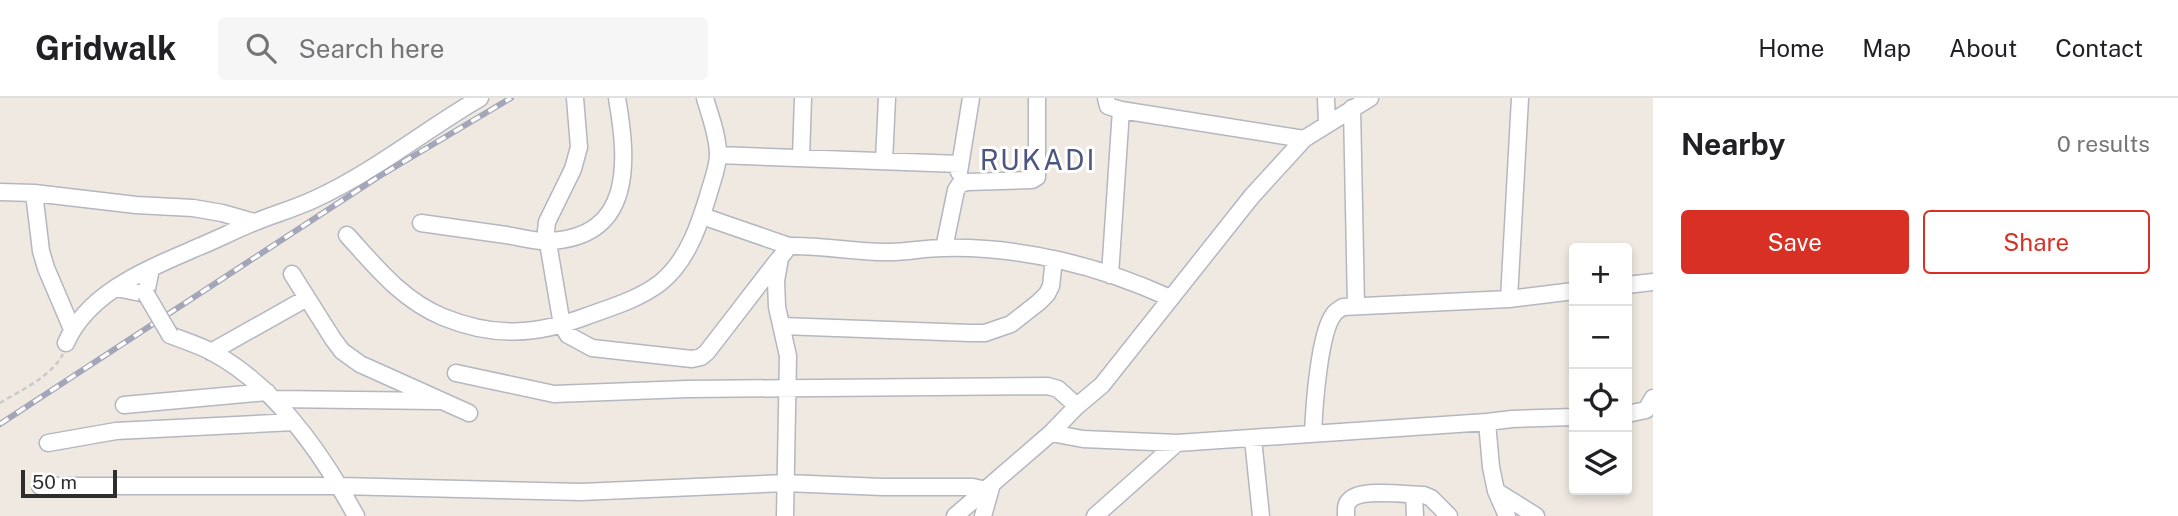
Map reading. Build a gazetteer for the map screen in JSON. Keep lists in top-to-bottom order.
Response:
{
  "districts": ["RUKADI"],
  "scale_bar": "50 m",
  "page": {
    "header": "Gridwalk",
    "search": "Search here",
    "nav": [
      "Home",
      "Map",
      "About",
      "Contact"
    ],
    "heading": ["Nearby", "0 results"],
    "buttons": ["Save", "Share"],
    "map_buttons": ["+", "−"],
    "scale": "50 m"
  }
}
